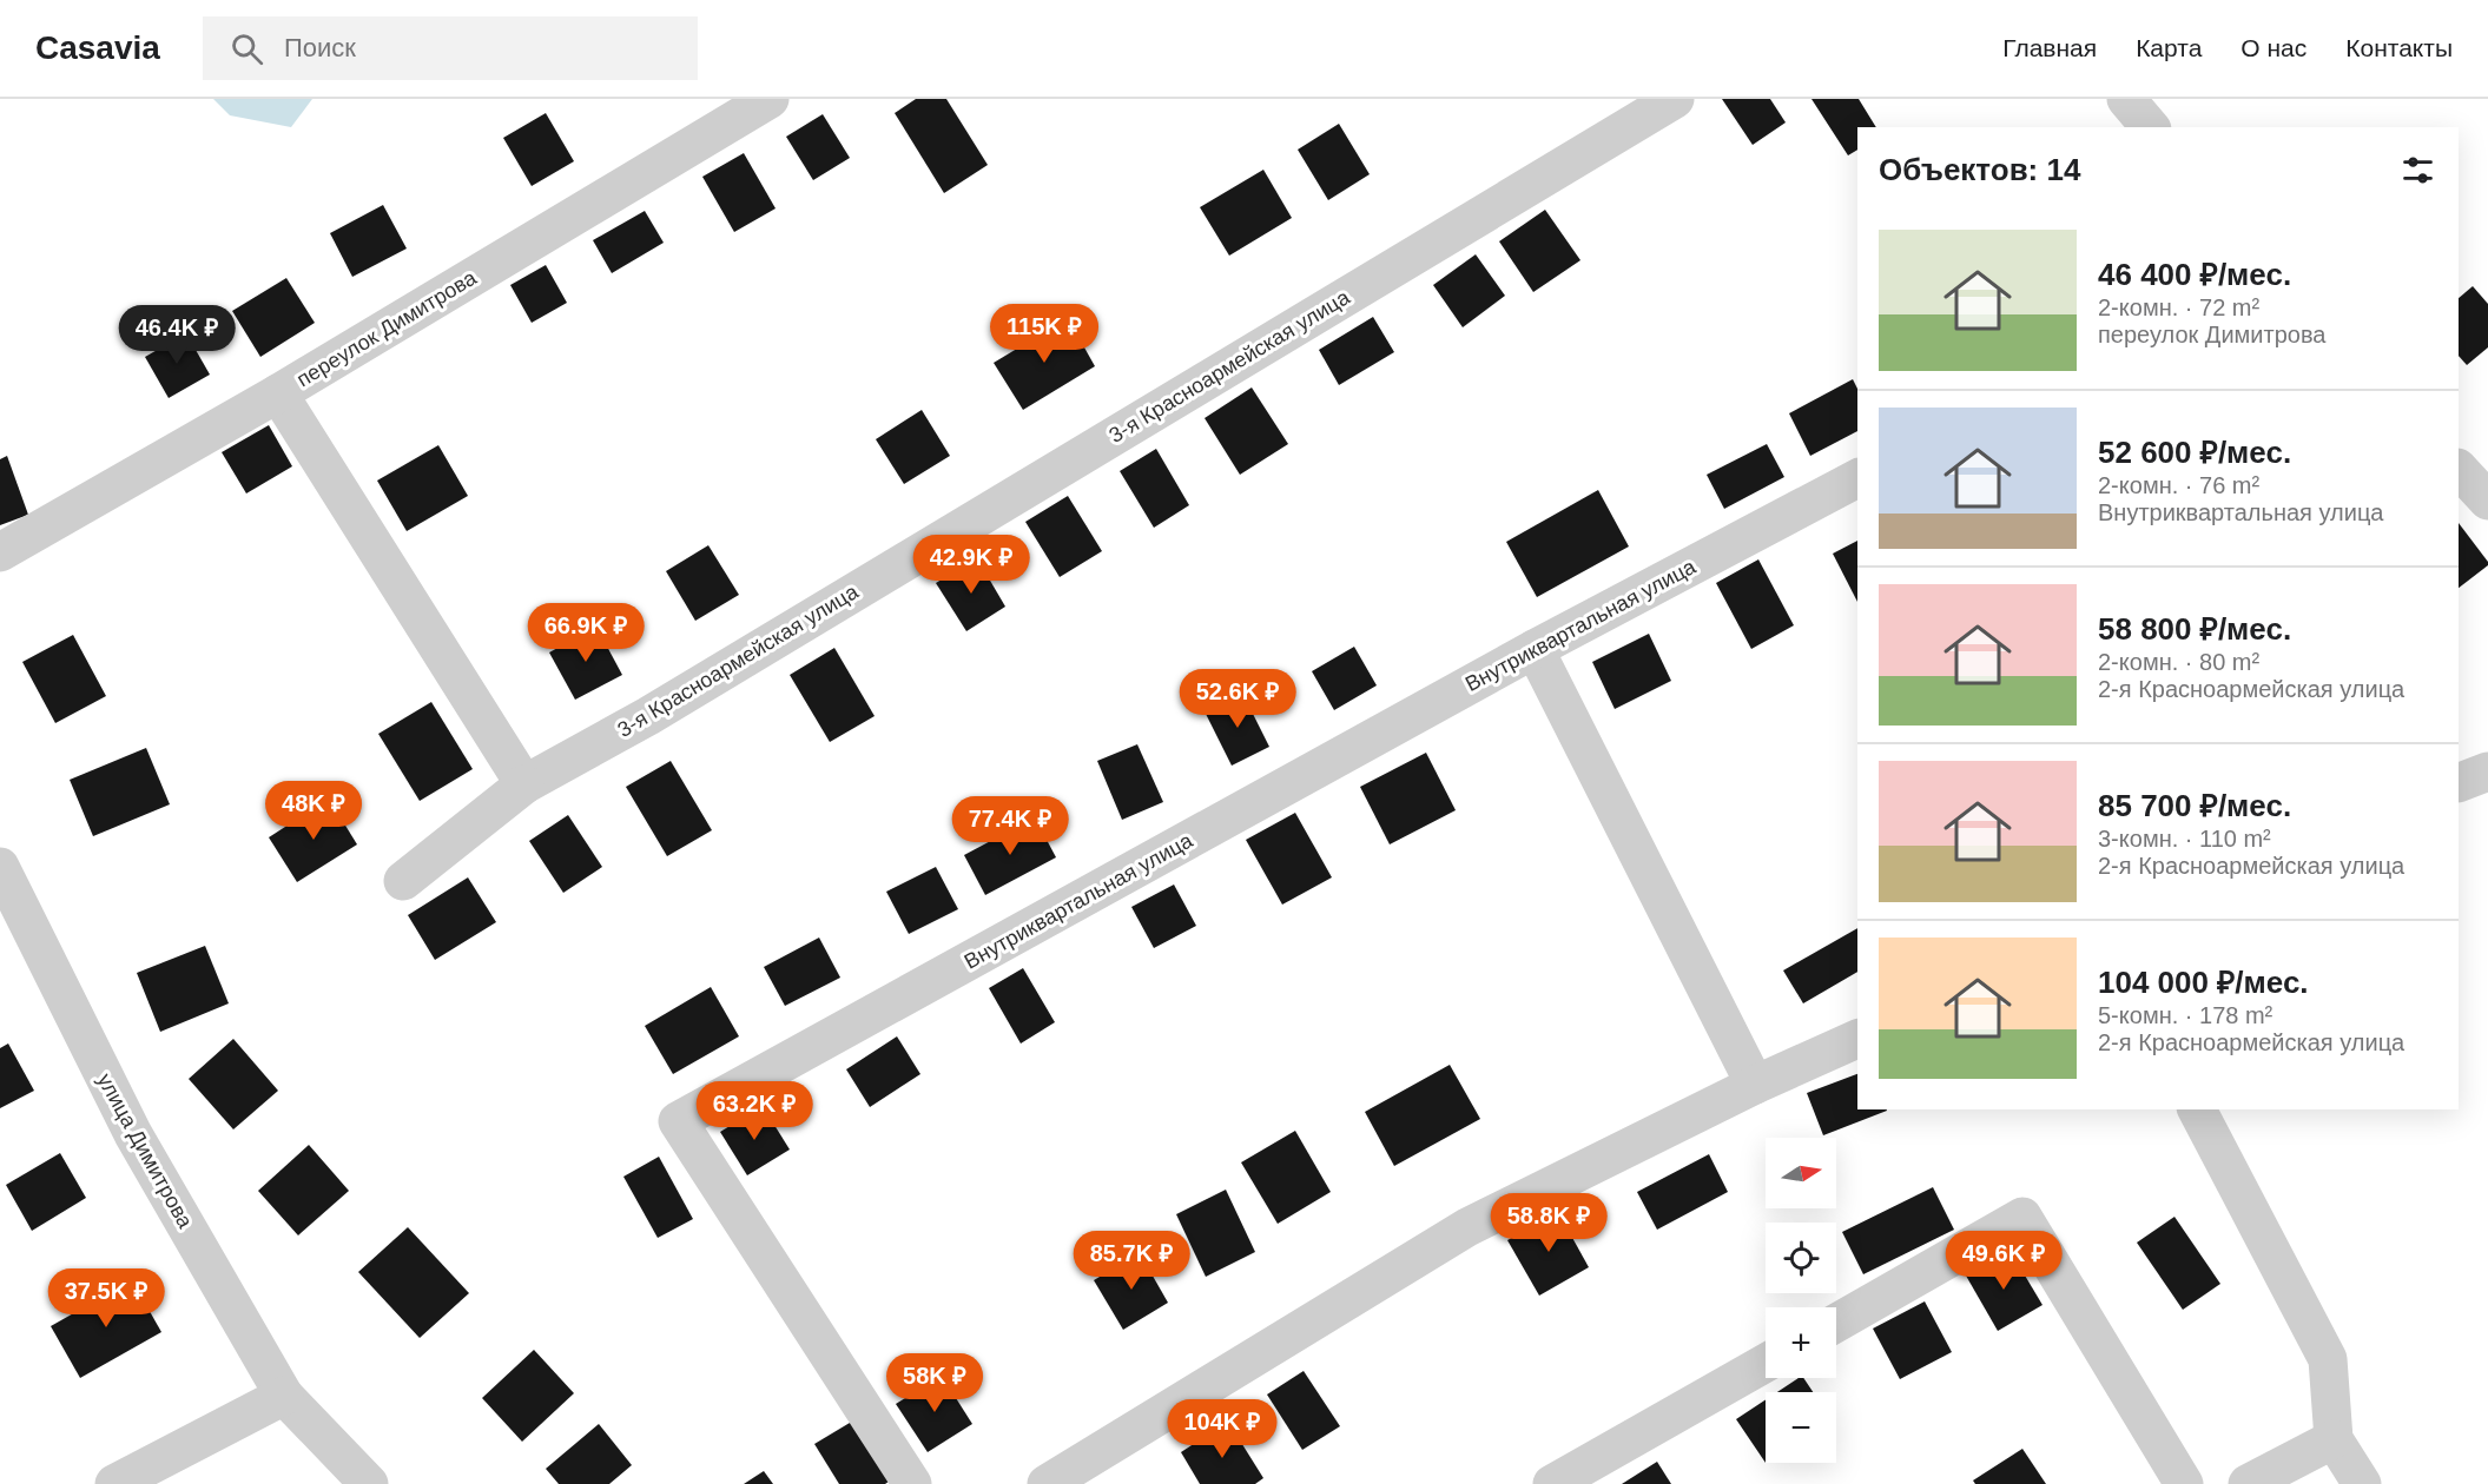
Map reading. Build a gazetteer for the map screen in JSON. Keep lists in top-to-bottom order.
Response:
{
  "streets": {
    "street": [
      "переулок Димитрова",
      "3-я Красноармейская улица",
      "Внутриквартальная улица",
      "улица Димитрова"
    ]
  },
  "north": "right",
  "page": {
    "header": "Casavia",
    "search": "Поиск",
    "nav": [
      "Главная",
      "Карта",
      "О нас",
      "Контакты"
    ],
    "heading": "Объектов: 14",
    "list": [
      {
        "name": "46 400 ₽/мес.",
        "note": "2-комн. · 72 m² · переулок Димитрова"
      },
      {
        "name": "52 600 ₽/мес.",
        "note": "2-комн. · 76 m² · Внутриквартальная улица"
      },
      {
        "name": "58 800 ₽/мес.",
        "note": "2-комн. · 80 m² · 2-я Красноармейская улица"
      },
      {
        "name": "85 700 ₽/мес.",
        "note": "3-комн. · 110 m² · 2-я Красноармейская улица"
      },
      {
        "name": "104 000 ₽/мес.",
        "note": "5-комн. · 178 m² · 2-я Красноармейская улица"
      }
    ],
    "price": [
      "115K ₽",
      "46.4K ₽",
      "42.9K ₽",
      "66.9K ₽",
      "52.6K ₽",
      "48K ₽",
      "77.4K ₽",
      "63.2K ₽",
      "58.8K ₽",
      "85.7K ₽",
      "49.6K ₽",
      "37.5K ₽",
      "58K ₽",
      "104K ₽"
    ],
    "map_buttons": ["+", "−"]
  }
}
